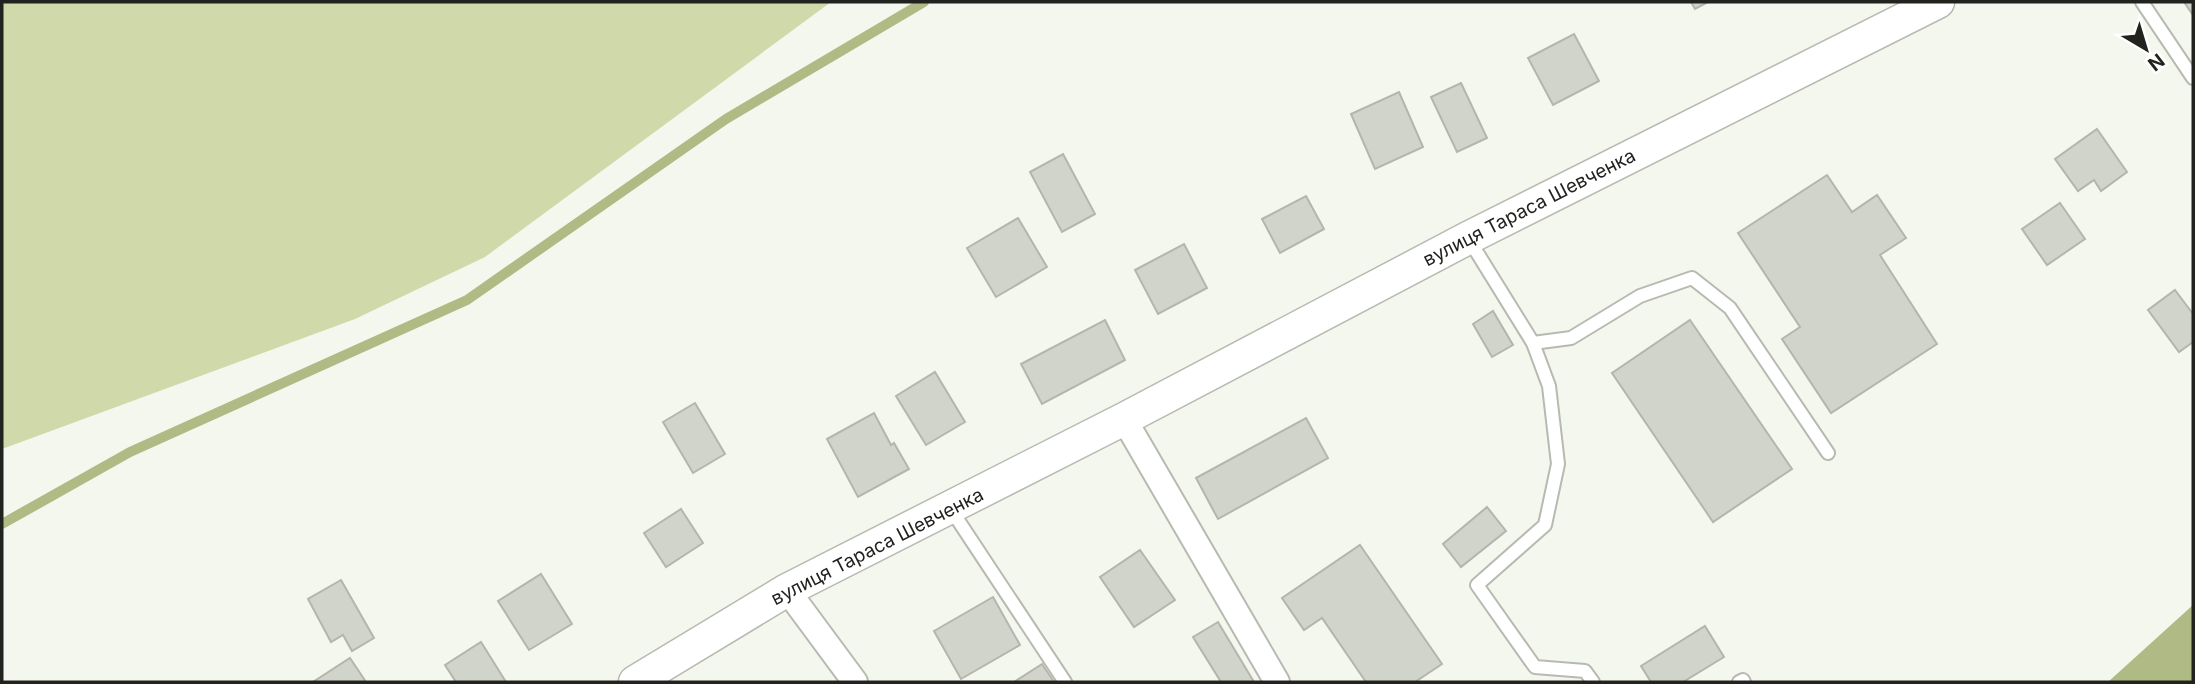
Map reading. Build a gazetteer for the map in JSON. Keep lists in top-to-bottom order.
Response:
{
  "streets": {
    "street": ["вулиця Тараса Шевченка"]
  },
  "north": "bottom right"
}
